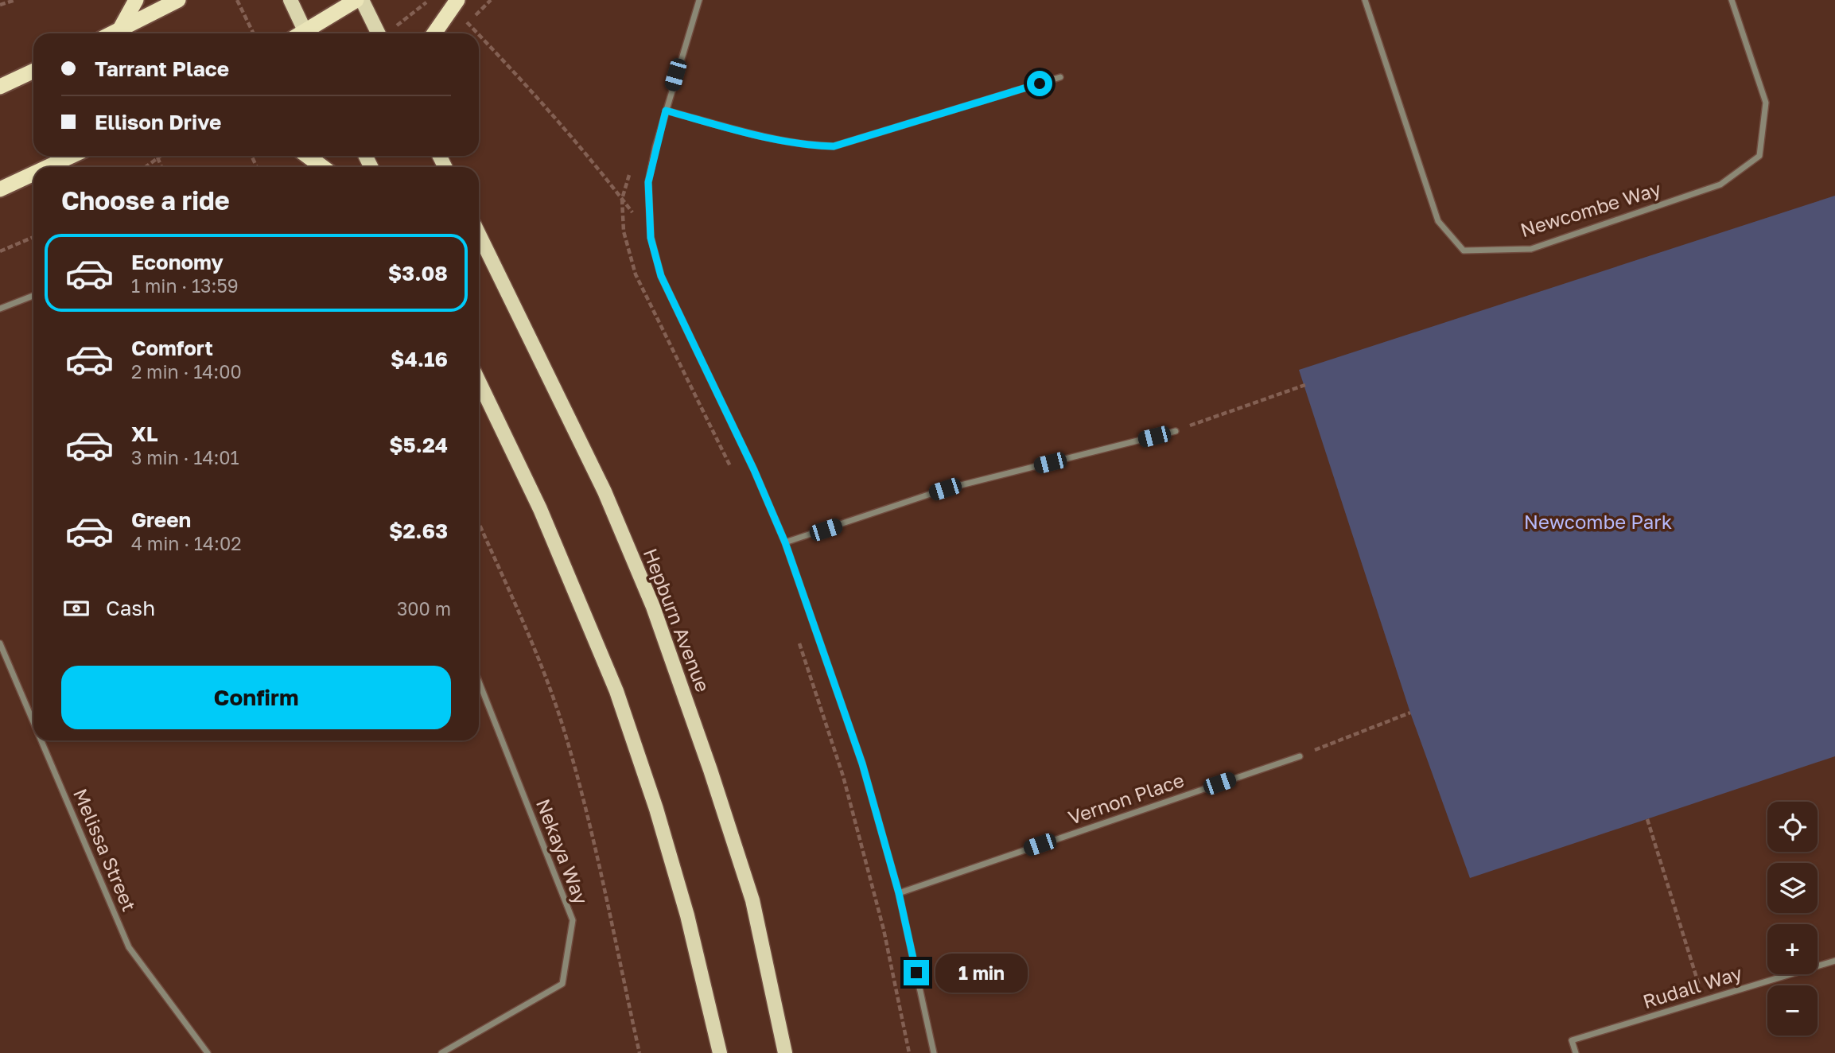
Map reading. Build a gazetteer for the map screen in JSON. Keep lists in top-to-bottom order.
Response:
{
  "streets": {
    "main road": ["Hepburn Avenue"],
    "street": [
      "Newcombe Way",
      "Vernon Place",
      "Melissa Street",
      "Nekaya Way",
      "Rudall Way"
    ]
  },
  "parks": ["Newcombe Park"],
  "page": {
    "banner": ["Tarrant Place", "Ellison Drive"],
    "heading": "Choose a ride",
    "list": [
      {
        "name": "Economy",
        "note": "1 min · 13:59",
        "value": "$3.08"
      },
      {
        "name": "Comfort",
        "note": "2 min · 14:00",
        "value": "$4.16"
      },
      {
        "name": "XL",
        "note": "3 min · 14:01",
        "value": "$5.24"
      },
      {
        "name": "Green",
        "note": "4 min · 14:02",
        "value": "$2.63"
      }
    ],
    "pay": ["Cash", "300 m"],
    "buttons": "Confirm",
    "map_buttons": ["+", "−"],
    "bubble": "1 min"
  }
}
